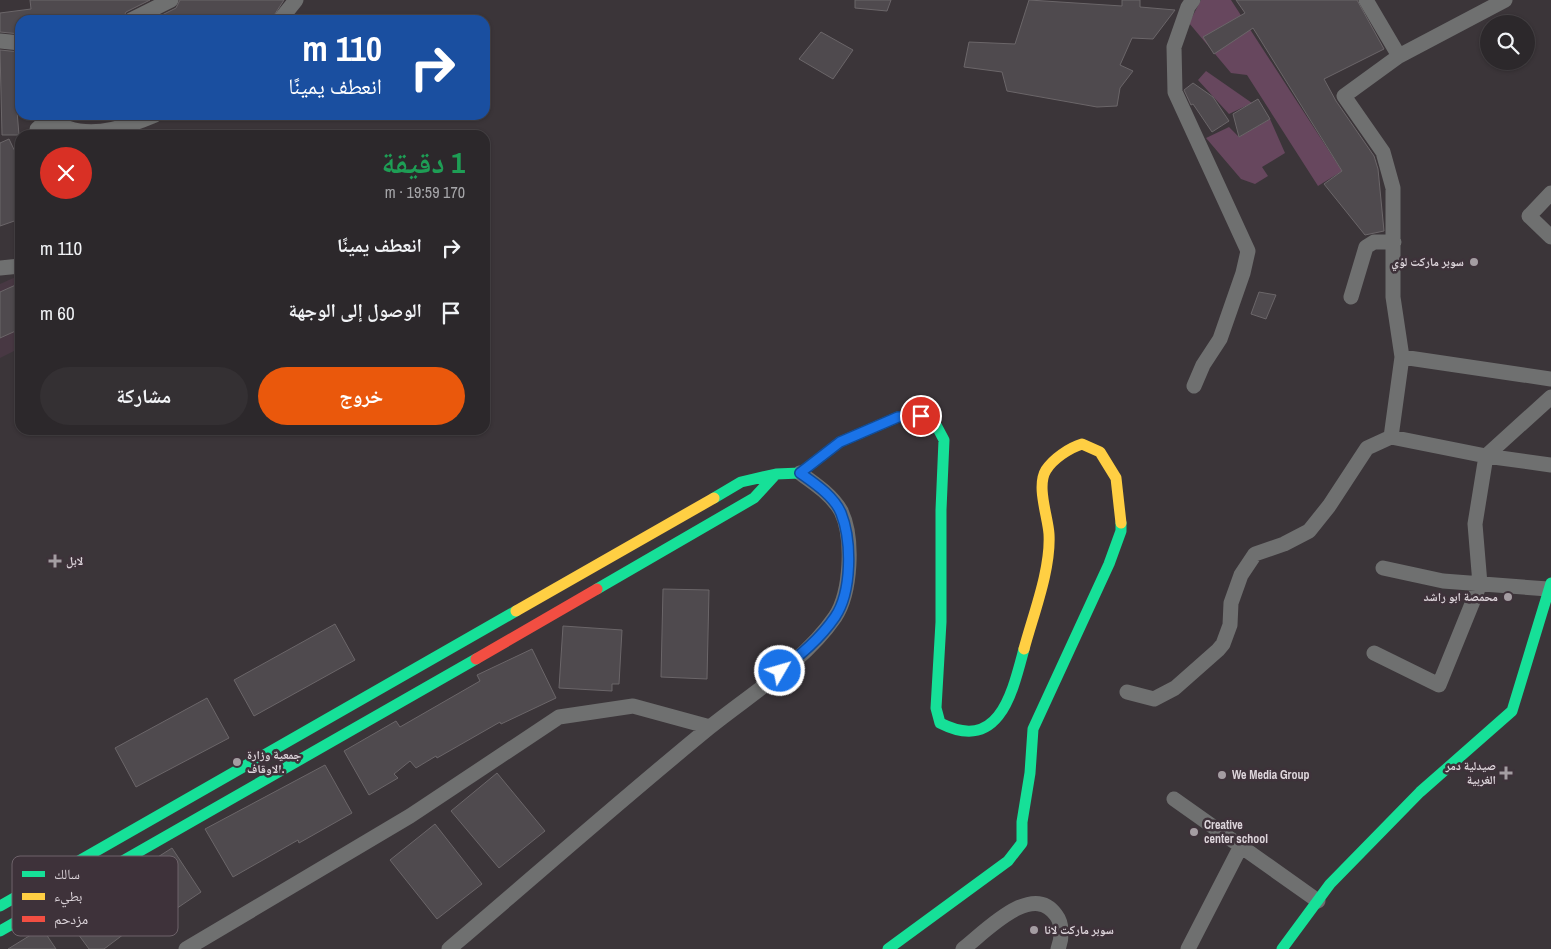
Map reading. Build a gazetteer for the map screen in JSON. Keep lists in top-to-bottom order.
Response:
{
  "places": {
    "other": [
      "سوبر ماركت لؤي",
      "محمصة ابو راشد",
      "جمعية وزارة الاوقاف.",
      "We Media Group",
      "Creative center school",
      "سوبر ماركت لانا"
    ],
    "health": ["لابل", "صيدلية دمر الغربية"]
  },
  "legend": ["سالك", "بطيء", "مزدحم"],
  "page": {
    "turn": ["110 m", "انعطف يمينًا"],
    "heading": ["1 دقيقة", "170 m · 19:59"],
    "list": [
      {
        "name": "انعطف يمينًا",
        "value": "110 m"
      },
      {
        "name": "الوصول إلى الوجهة",
        "value": "60 m"
      }
    ],
    "buttons": ["خروج", "مشاركة"]
  }
}
